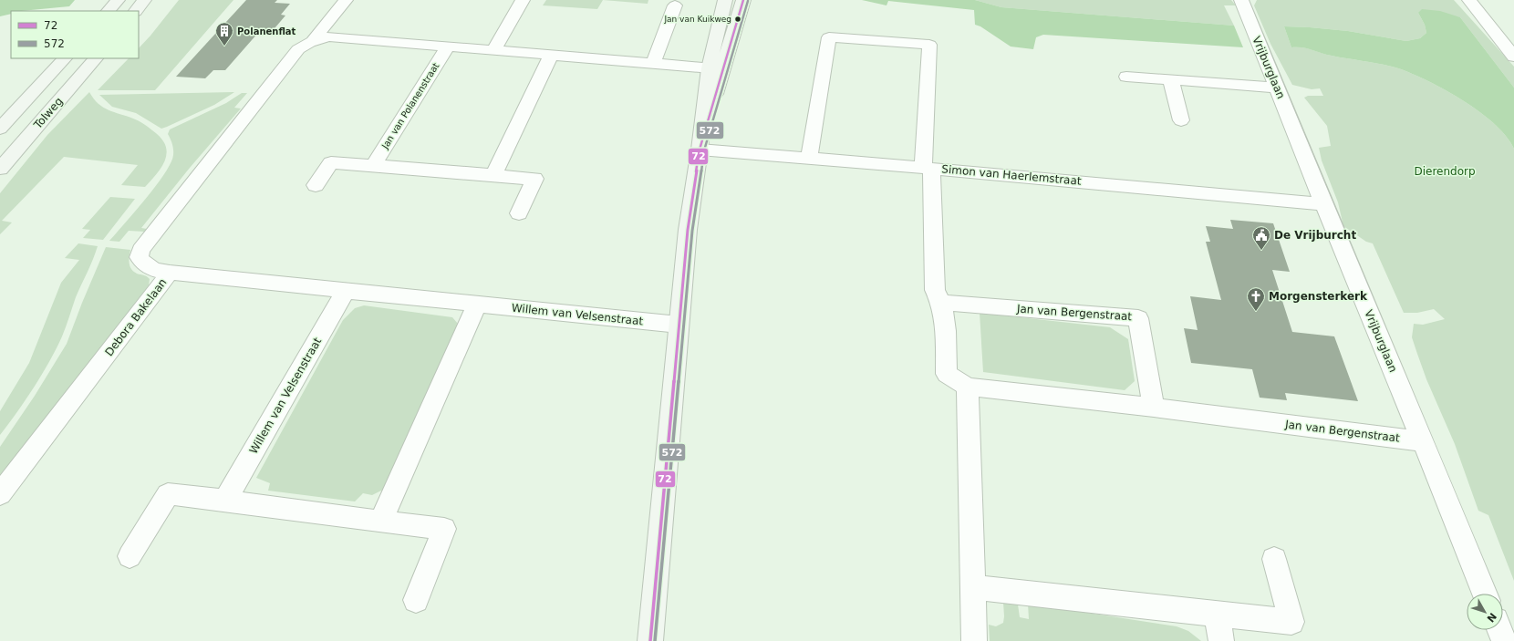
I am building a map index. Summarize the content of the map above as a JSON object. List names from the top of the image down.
{
  "streets": {
    "street": [
      "Vrijburglaan",
      "Jan van Polanenstraat",
      "Tolweg",
      "Simon van Haerlemstraat",
      "Jan van Bergenstraat",
      "Willem van Velsenstraat",
      "Debora Bakelaan"
    ]
  },
  "crossings": [
    ["Vrijburglaan", "Simon van Haerlemstraat"],
    ["Vrijburglaan", "Jan van Bergenstraat"],
    ["Jan van Polanenstraat", "Debora Bakelaan"],
    ["Simon van Haerlemstraat", "Jan van Bergenstraat"],
    ["Willem van Velsenstraat", "Debora Bakelaan"]
  ],
  "parks": ["Dierendorp"],
  "places": {
    "other": ["Jan van Kuikweg"],
    "building": ["Polanenflat"],
    "public building": ["De Vrijburcht"],
    "church": ["Morgensterkerk"]
  },
  "lines": ["transit line 72", "transit line 572"],
  "legend": ["72", "572"],
  "north": "bottom right"
}
